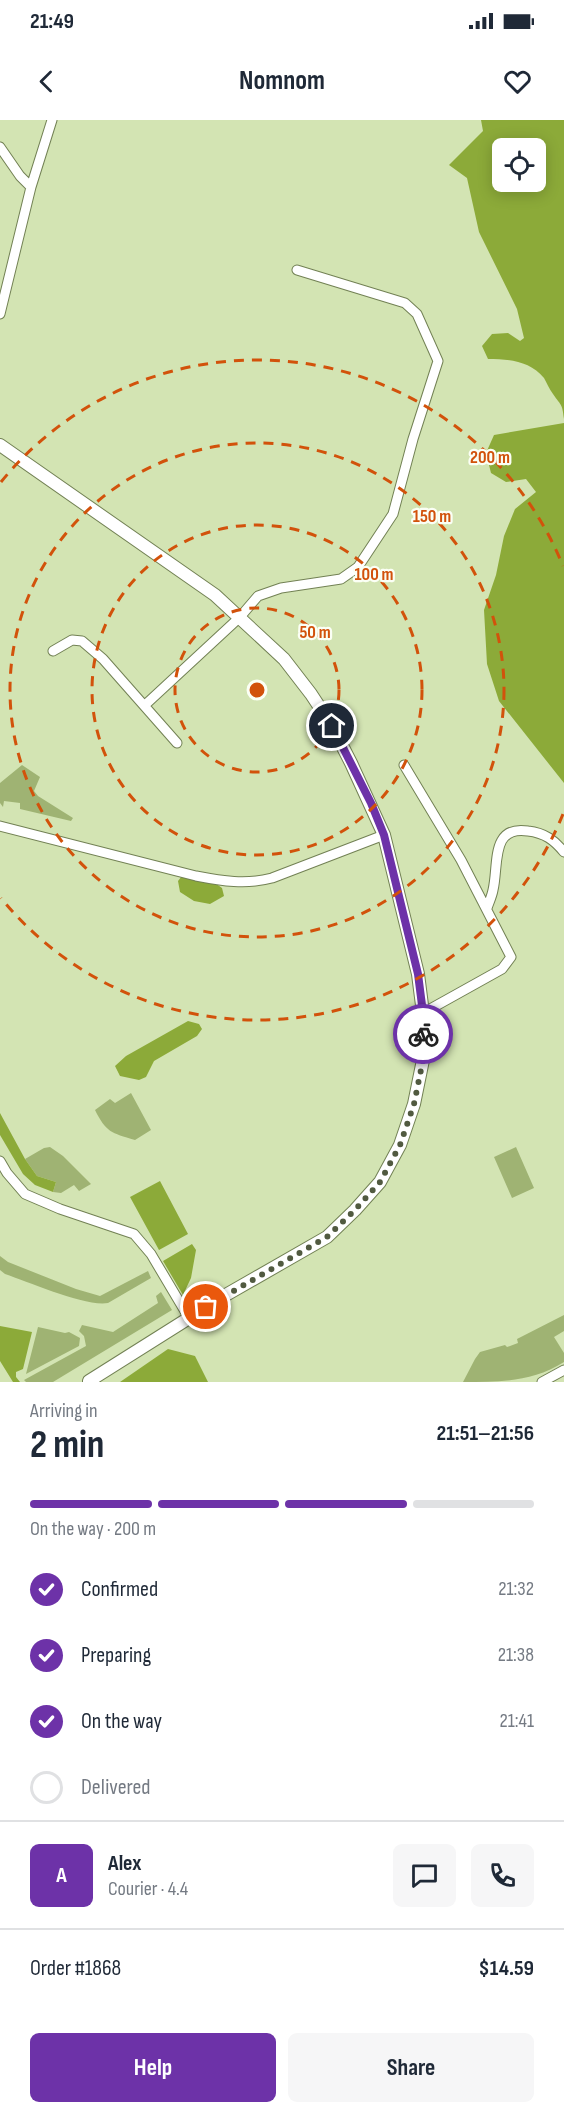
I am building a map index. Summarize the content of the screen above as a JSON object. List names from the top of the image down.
{
  "page": {
    "status": "21:49",
    "header": "Nomnom",
    "heading": ["2 min", "Arriving in", "21:51–21:56"],
    "panel": [
      "Alex",
      "Courier · 4.4",
      "Order #1868",
      "$14.59"
    ],
    "bar": "On the way · 200 m",
    "list": [
      ["Confirmed", "21:32"],
      ["Preparing", "21:38"],
      ["On the way", "21:41"],
      "Delivered"
    ],
    "round": "A",
    "buttons": ["Help", "Share"]
  },
  "rings": [
    "200 m",
    "150 m",
    "100 m",
    "50 m"
  ]
}
